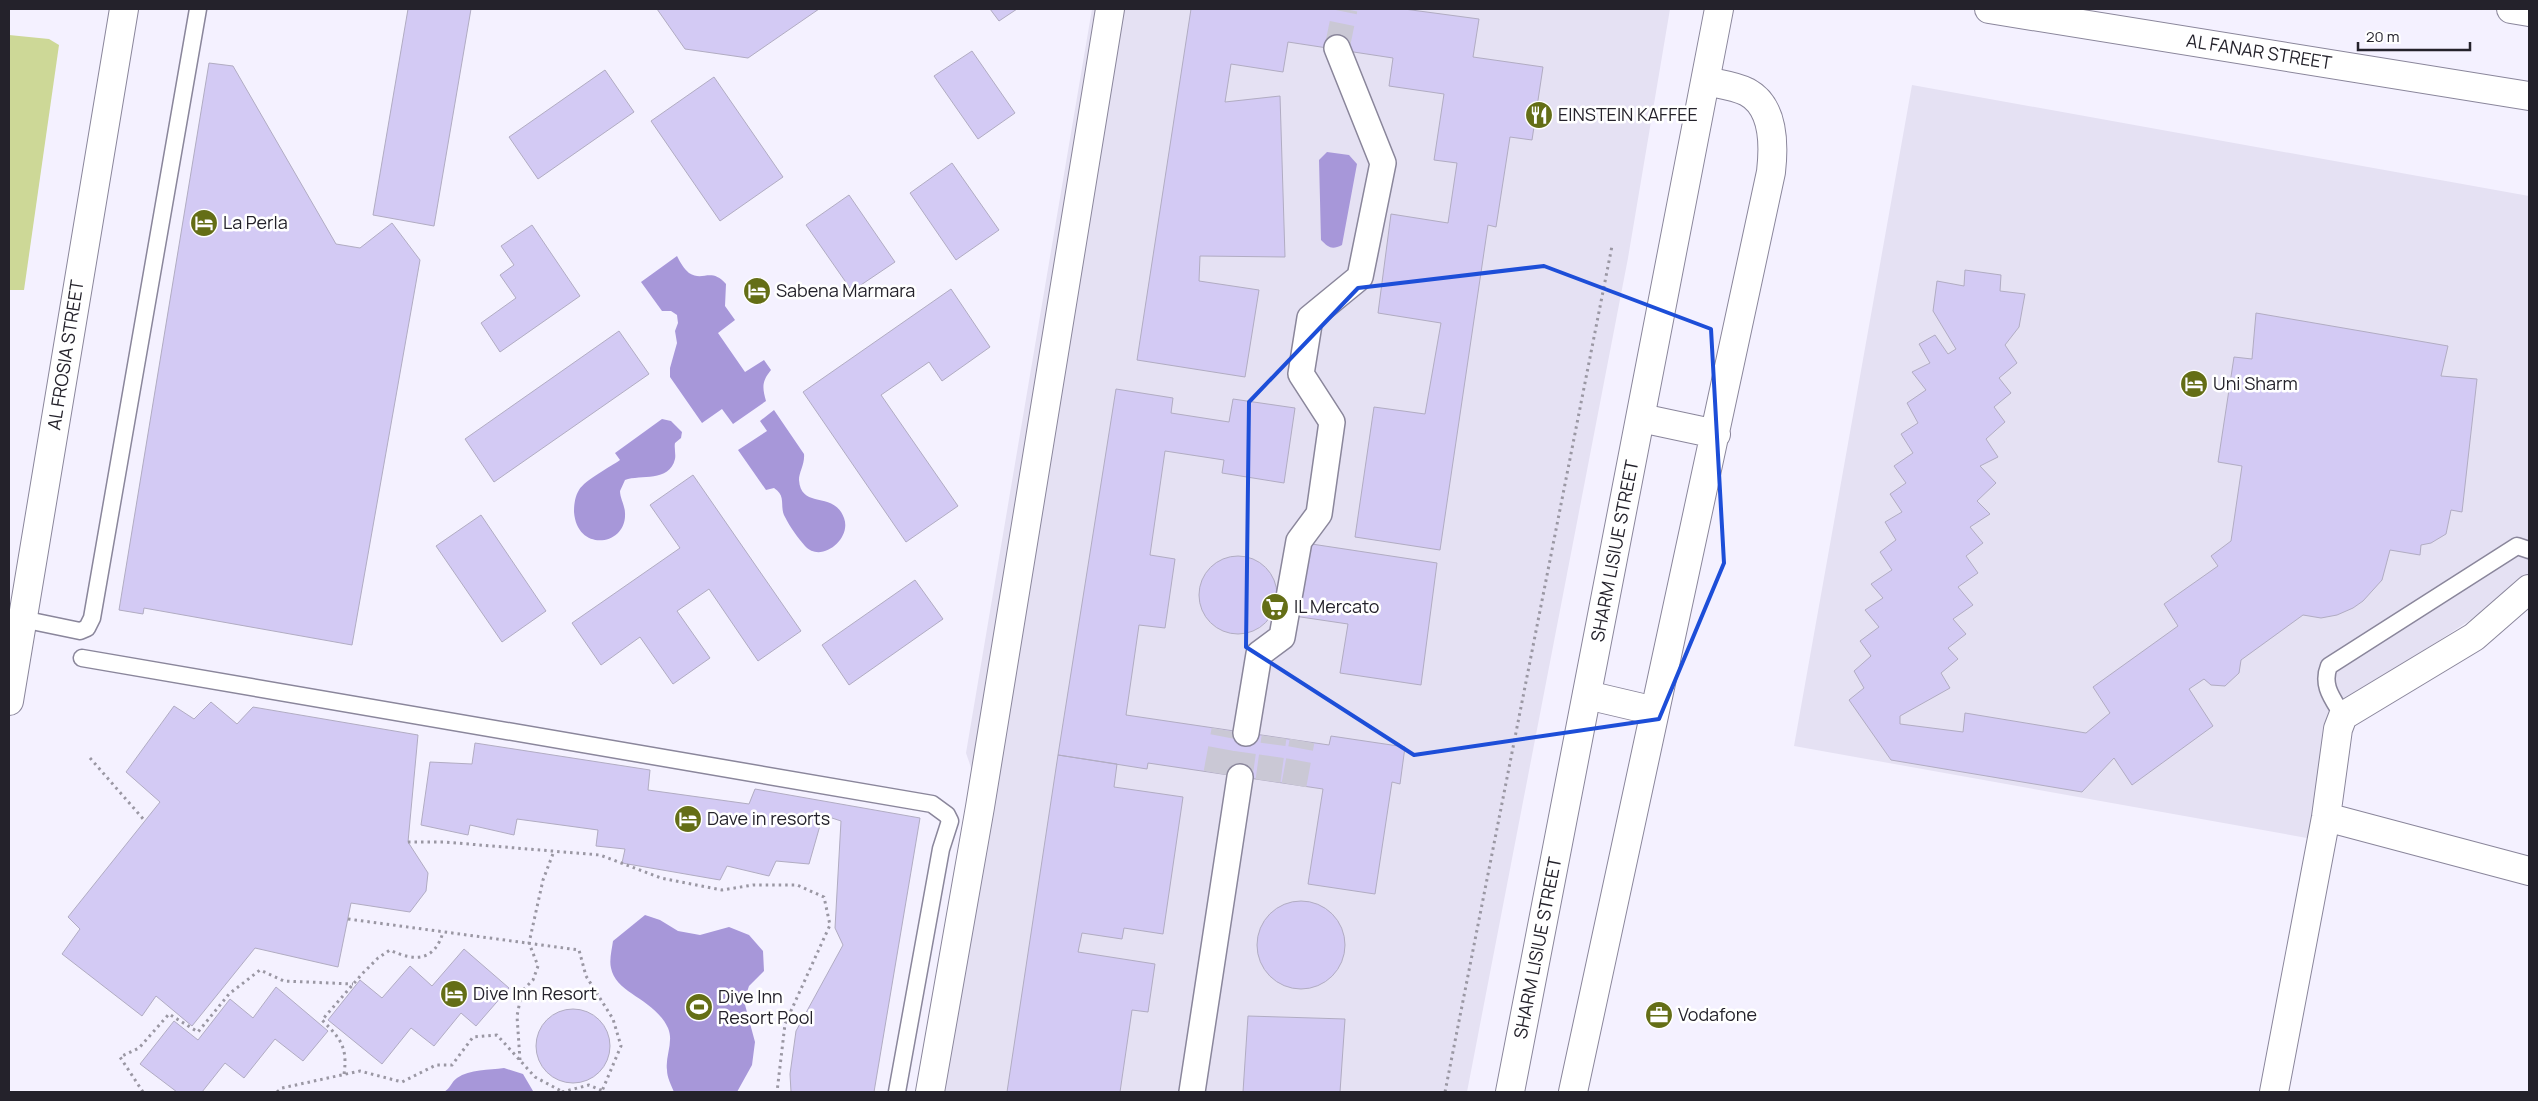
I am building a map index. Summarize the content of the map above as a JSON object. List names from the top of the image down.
{
  "streets": {
    "street": ["AL FANAR STREET", "AL FROSIA STREET", "SHARM LISIUE STREET"]
  },
  "places": {
    "restaurant": ["EINSTEIN KAFFEE"],
    "hotel": [
      "La Perla",
      "Sabena Marmara",
      "Uni Sharm",
      "Dave in resorts",
      "Dive Inn Resort"
    ],
    "supermarket": ["IL Mercato"],
    "sports": ["Dive Inn Resort Pool"],
    "office": ["Vodafone"]
  },
  "scale_bar": "20 m"
}
